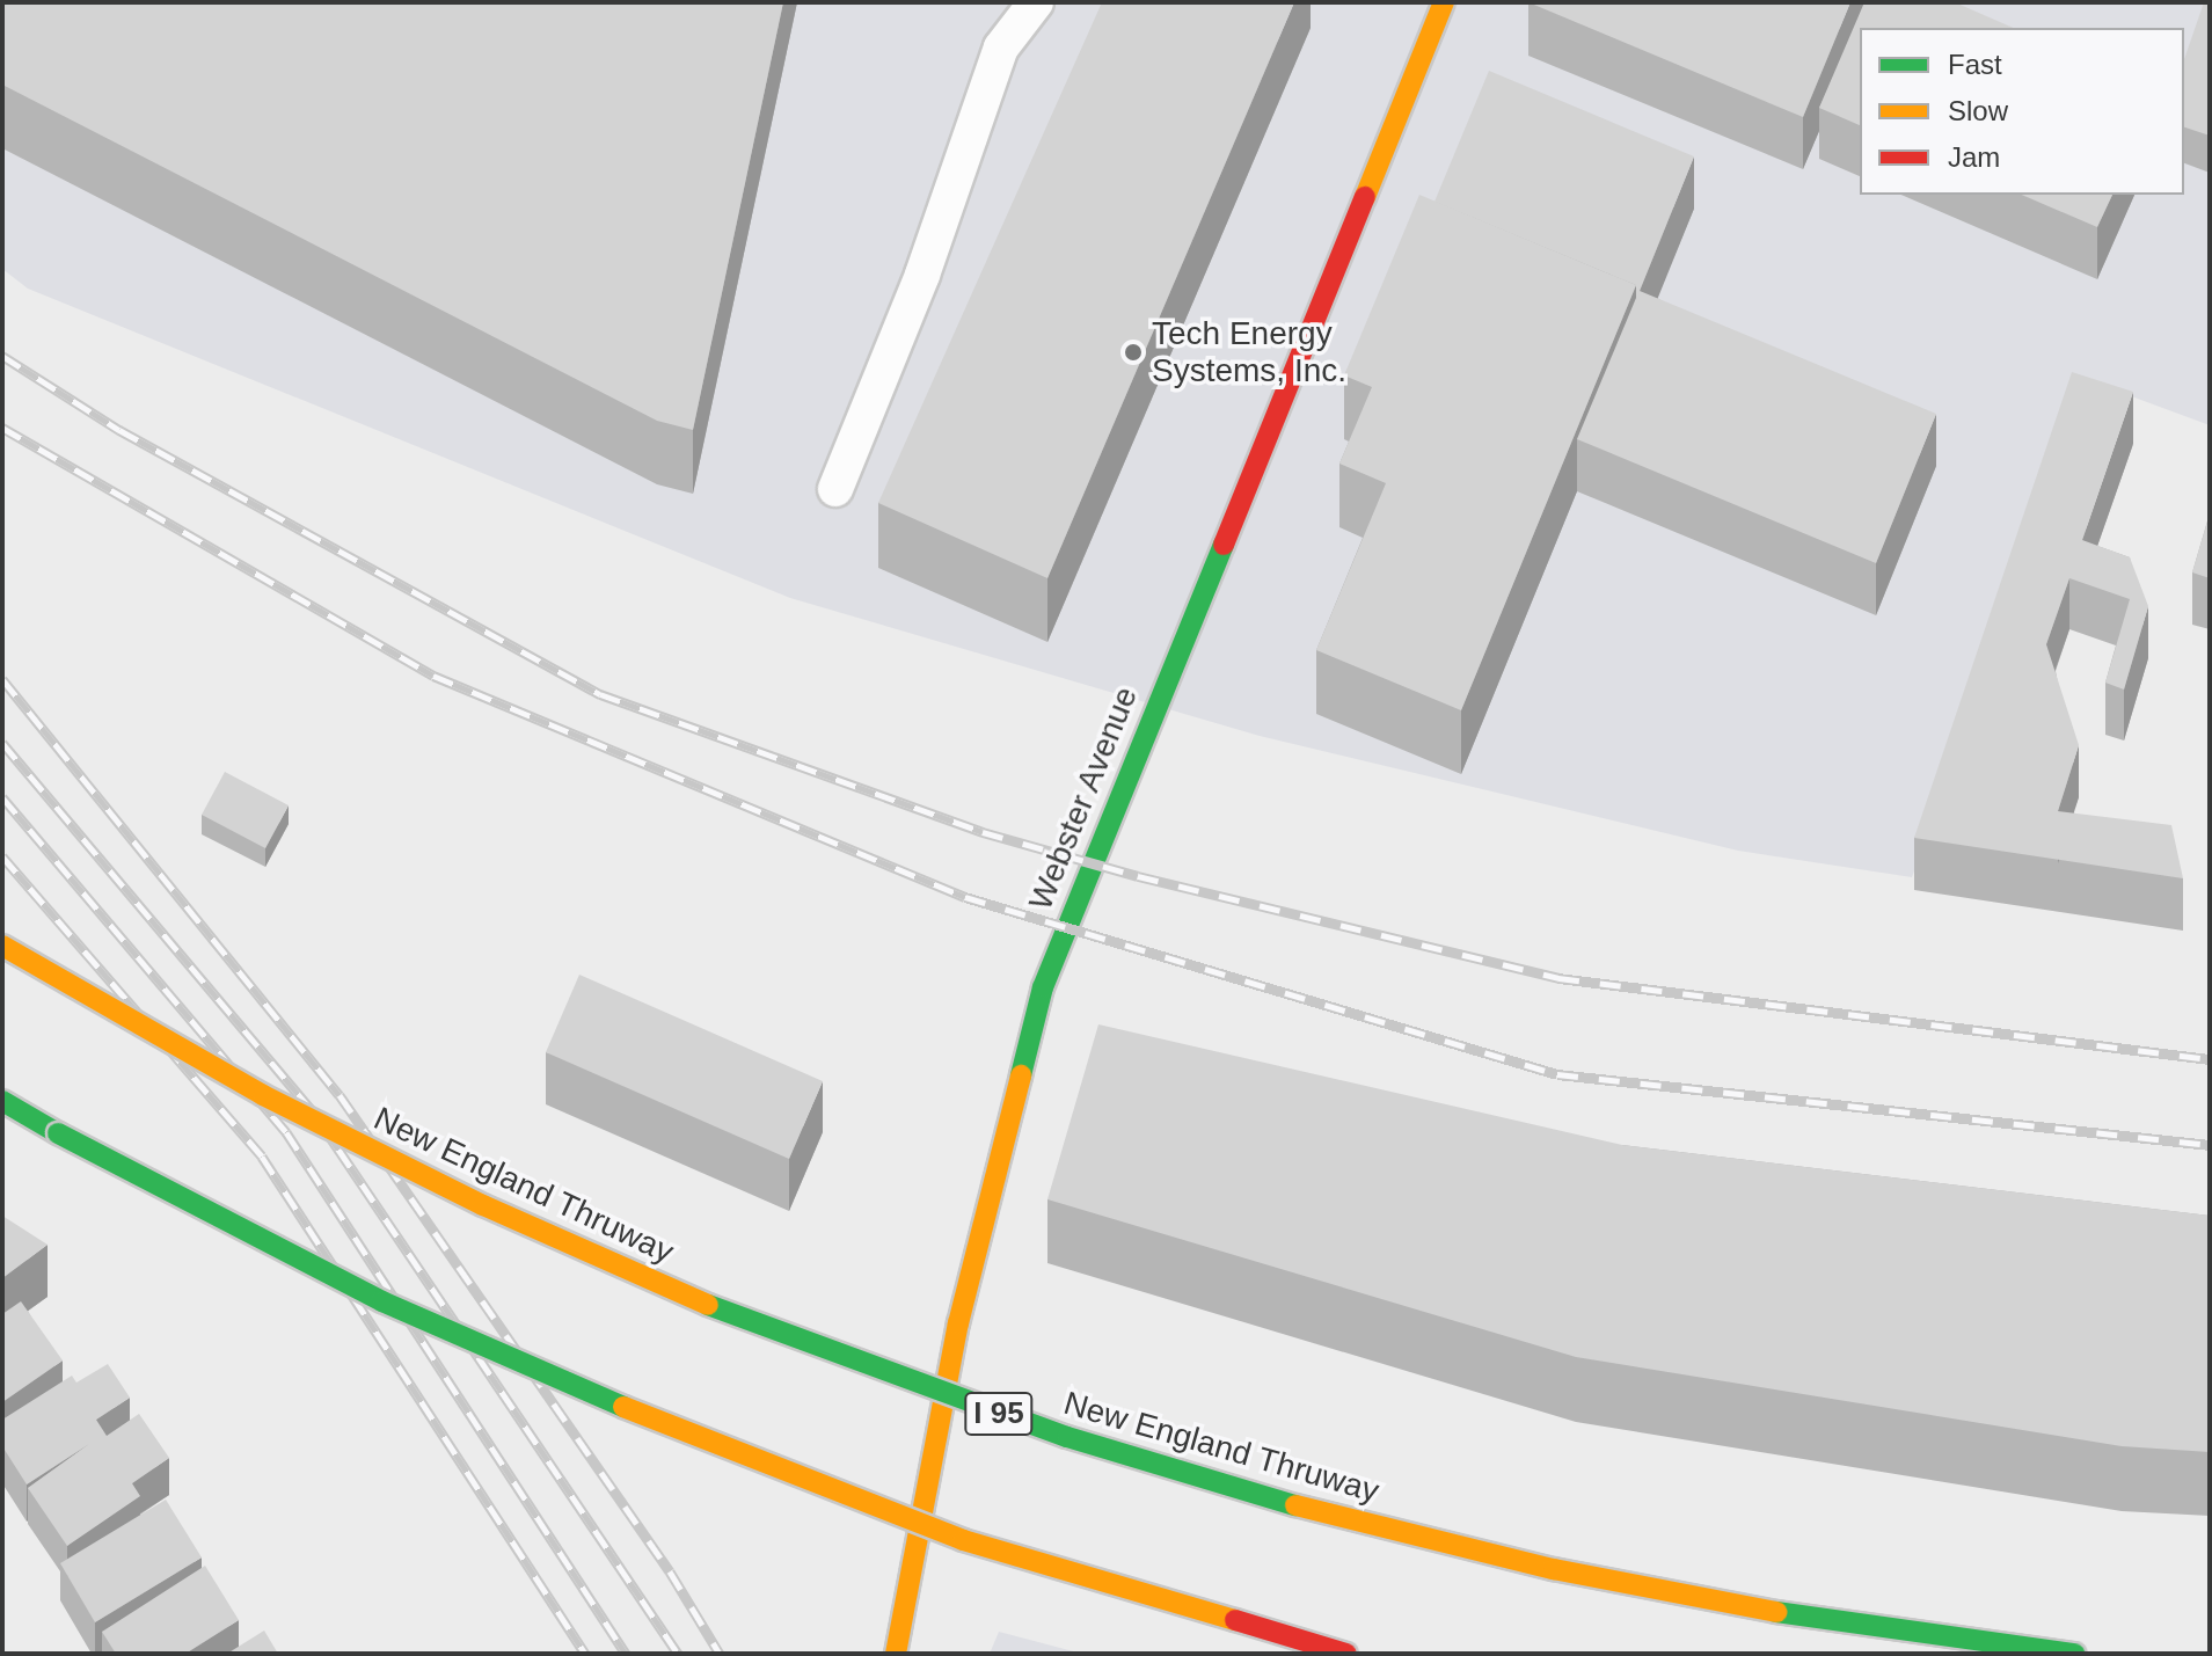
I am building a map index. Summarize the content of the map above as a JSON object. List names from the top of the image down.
{
  "streets": {
    "main road": ["Webster Avenue", "New England Thruway", "I 95"]
  },
  "places": ["Tech Energy Systems, Inc."],
  "legend": ["Fast", "Slow", "Jam"]
}
